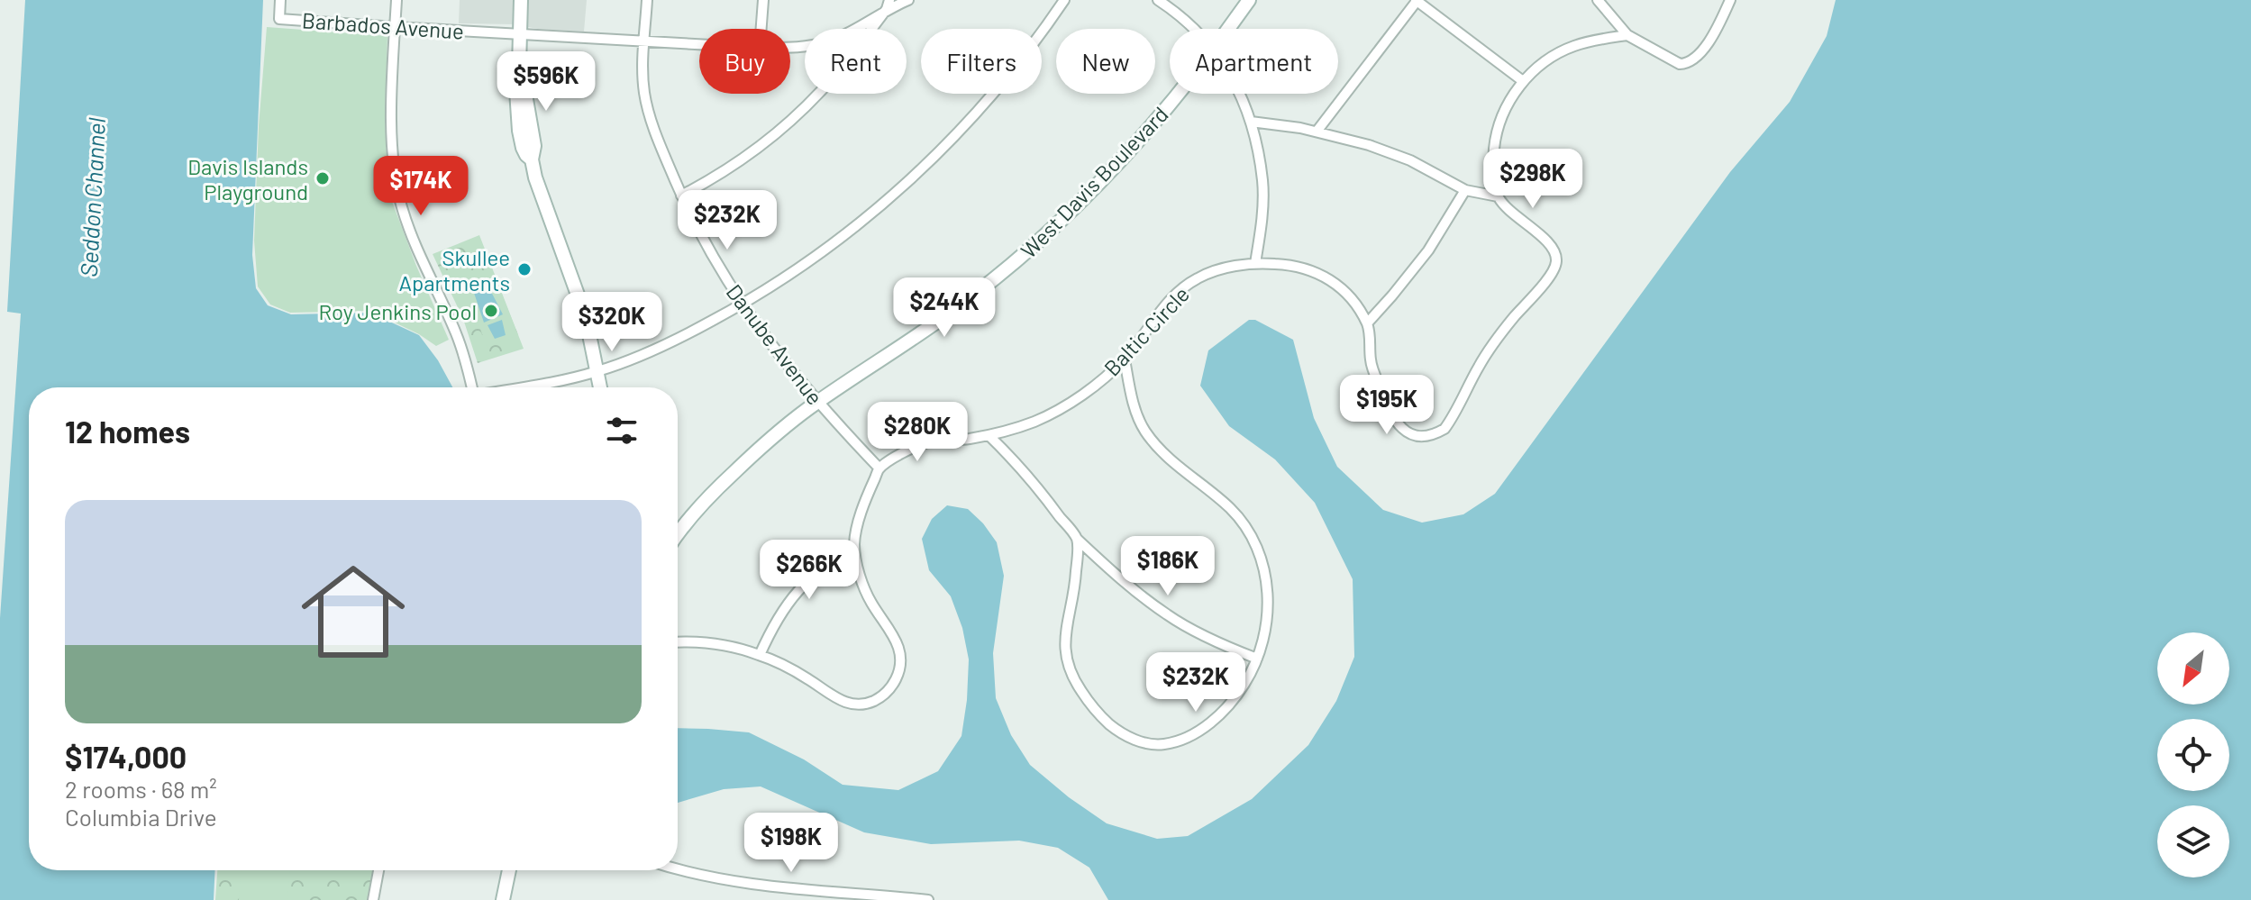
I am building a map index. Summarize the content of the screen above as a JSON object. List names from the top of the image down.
{
  "streets": {
    "street": [
      "Barbados Avenue",
      "West Davis Boulevard",
      "Baltic Circle",
      "Danube Avenue"
    ]
  },
  "crossings": [
    ["Barbados Avenue", "Danube Avenue"],
    ["West Davis Boulevard", "Danube Avenue"],
    ["Baltic Circle", "Danube Avenue"]
  ],
  "water": ["Seddon Channel"],
  "places": ["Davis Islands Playground", "Skullee Apartments", "Roy Jenkins Pool"],
  "north": "bottom left",
  "page": {
    "chip": [
      "Buy",
      "Rent",
      "Filters",
      "New",
      "Apartment"
    ],
    "price": [
      "$596K",
      "$298K",
      "$174K",
      "$232K",
      "$244K",
      "$320K",
      "$195K",
      "$280K",
      "$186K",
      "$266K",
      "$232K",
      "$198K"
    ],
    "heading": "12 homes",
    "list": [
      {
        "name": "$174,000",
        "note": "2 rooms · 68 m² · Columbia Drive"
      }
    ]
  }
}
